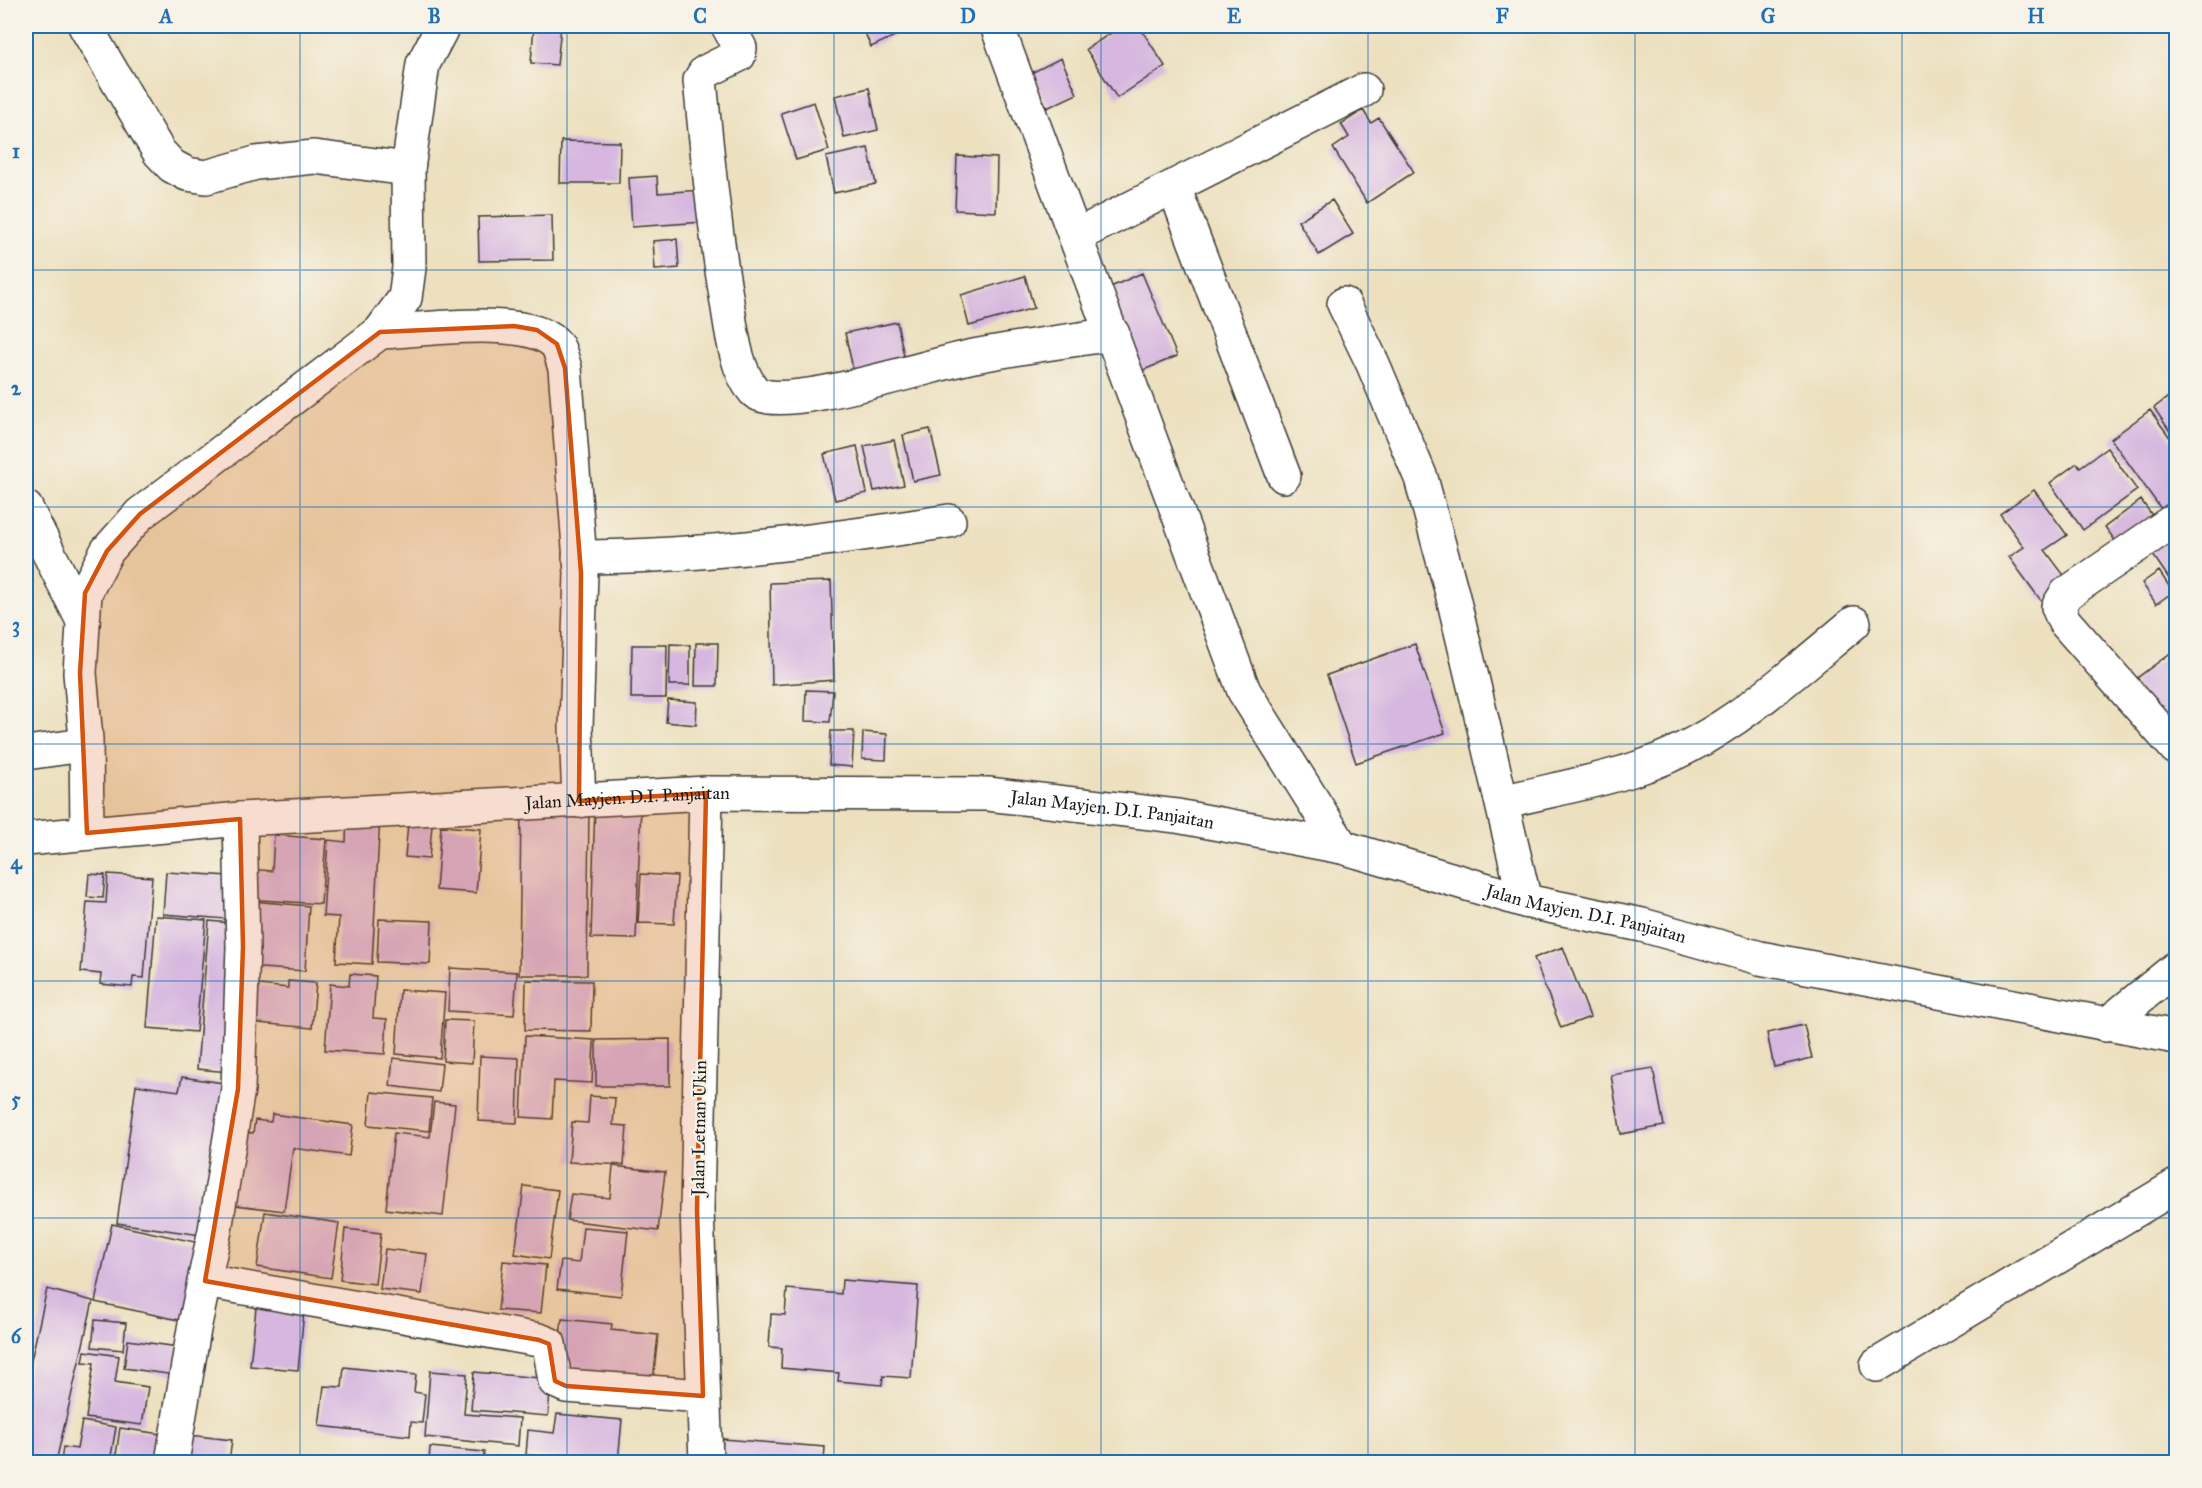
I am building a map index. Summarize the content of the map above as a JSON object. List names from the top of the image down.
{
  "streets": {
    "street": ["Jalan Mayjen. D.I. Panjaitan", "Jalan Letnan Ukin"]
  },
  "crossings": [
    ["Jalan Mayjen. D.I. Panjaitan", "Jalan Letnan Ukin"]
  ],
  "grid": {
    "columns": [
      "A",
      "B",
      "C",
      "D",
      "E",
      "F",
      "G",
      "H"
    ],
    "rows": [
      "1",
      "2",
      "3",
      "4",
      "5",
      "6"
    ]
  }
}
